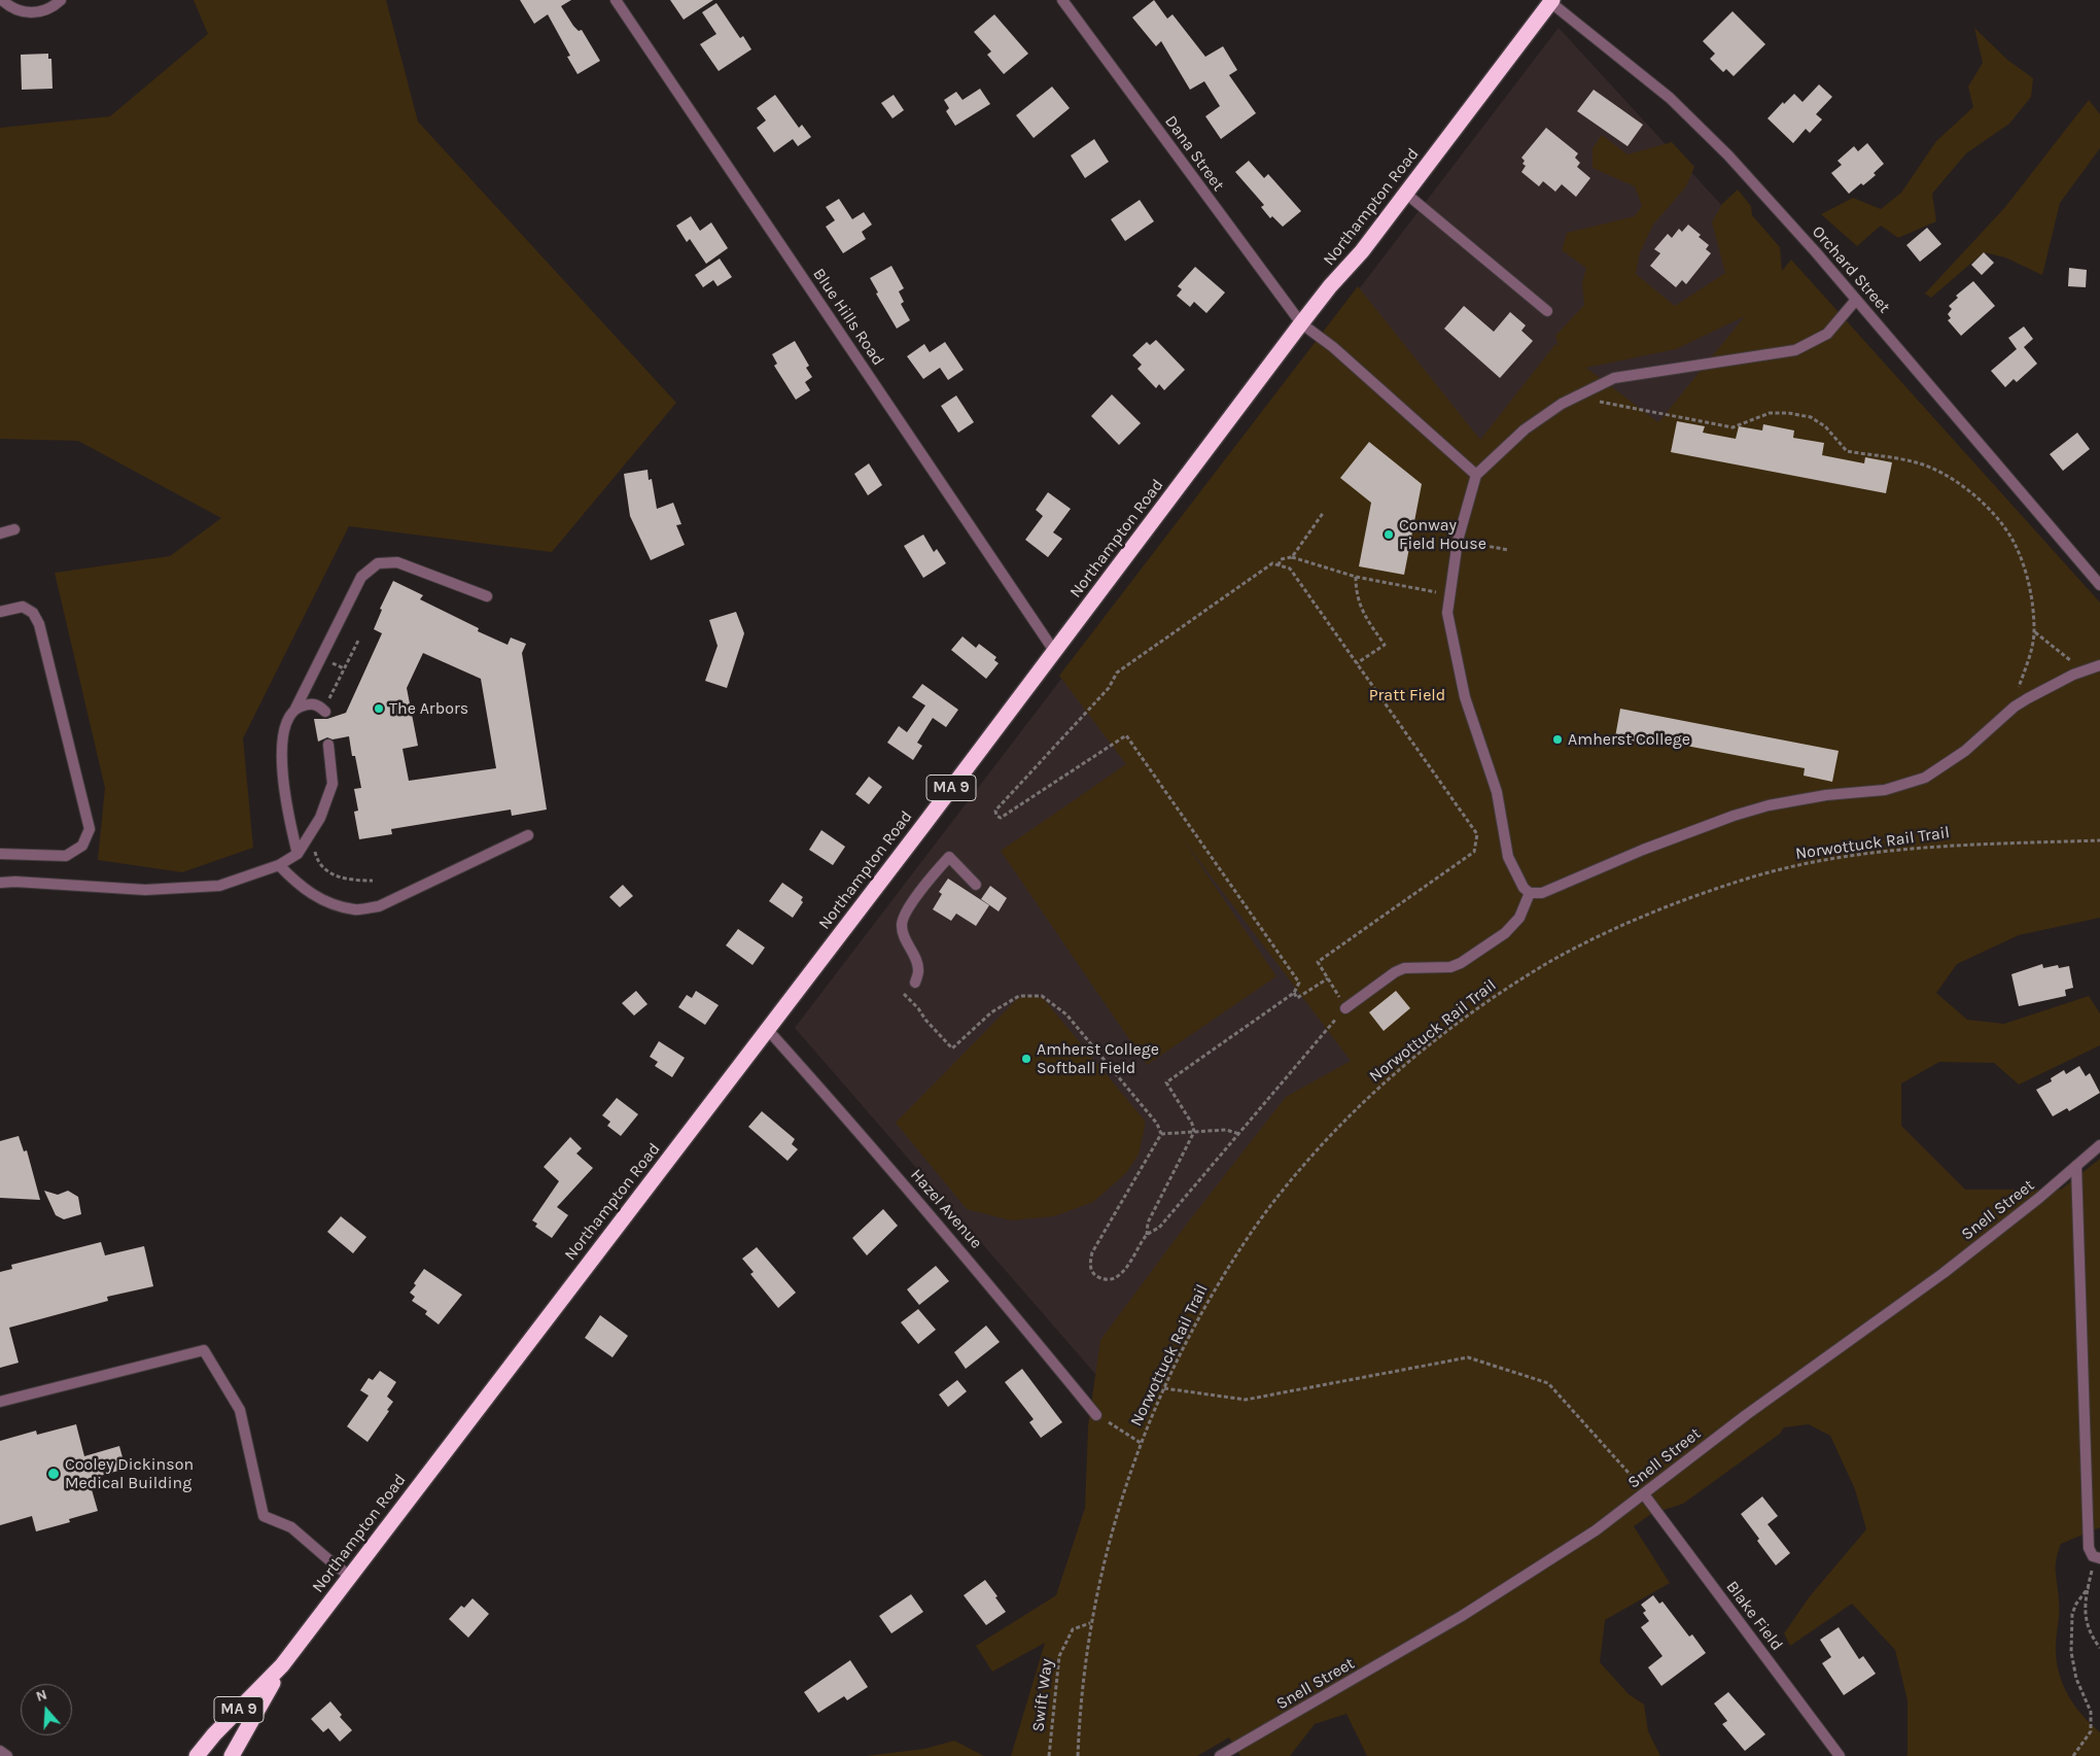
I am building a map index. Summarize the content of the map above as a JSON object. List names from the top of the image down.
{
  "streets": {
    "highway": ["Northampton Road", "MA 9"],
    "street": [
      "Dana Street",
      "Orchard Street",
      "Blue Hills Road",
      "Hazel Avenue",
      "Snell Street",
      "Blake Field"
    ],
    "path": ["Norwottuck Rail Trail", "Swift Way"]
  },
  "crossings": [
    ["Dana Street", "Northampton Road"],
    ["Northampton Road", "Orchard Street"],
    ["Northampton Road", "Blue Hills Road"],
    ["Northampton Road", "Hazel Avenue"],
    ["Norwottuck Rail Trail", "Swift Way"],
    ["Snell Street", "Blake Field"]
  ],
  "parks": ["Pratt Field"],
  "places": [
    "Conway Field House",
    "The Arbors",
    "Amherst College",
    "Amherst College Softball Field",
    "Cooley Dickinson Medical Building"
  ],
  "north": "top"
}
